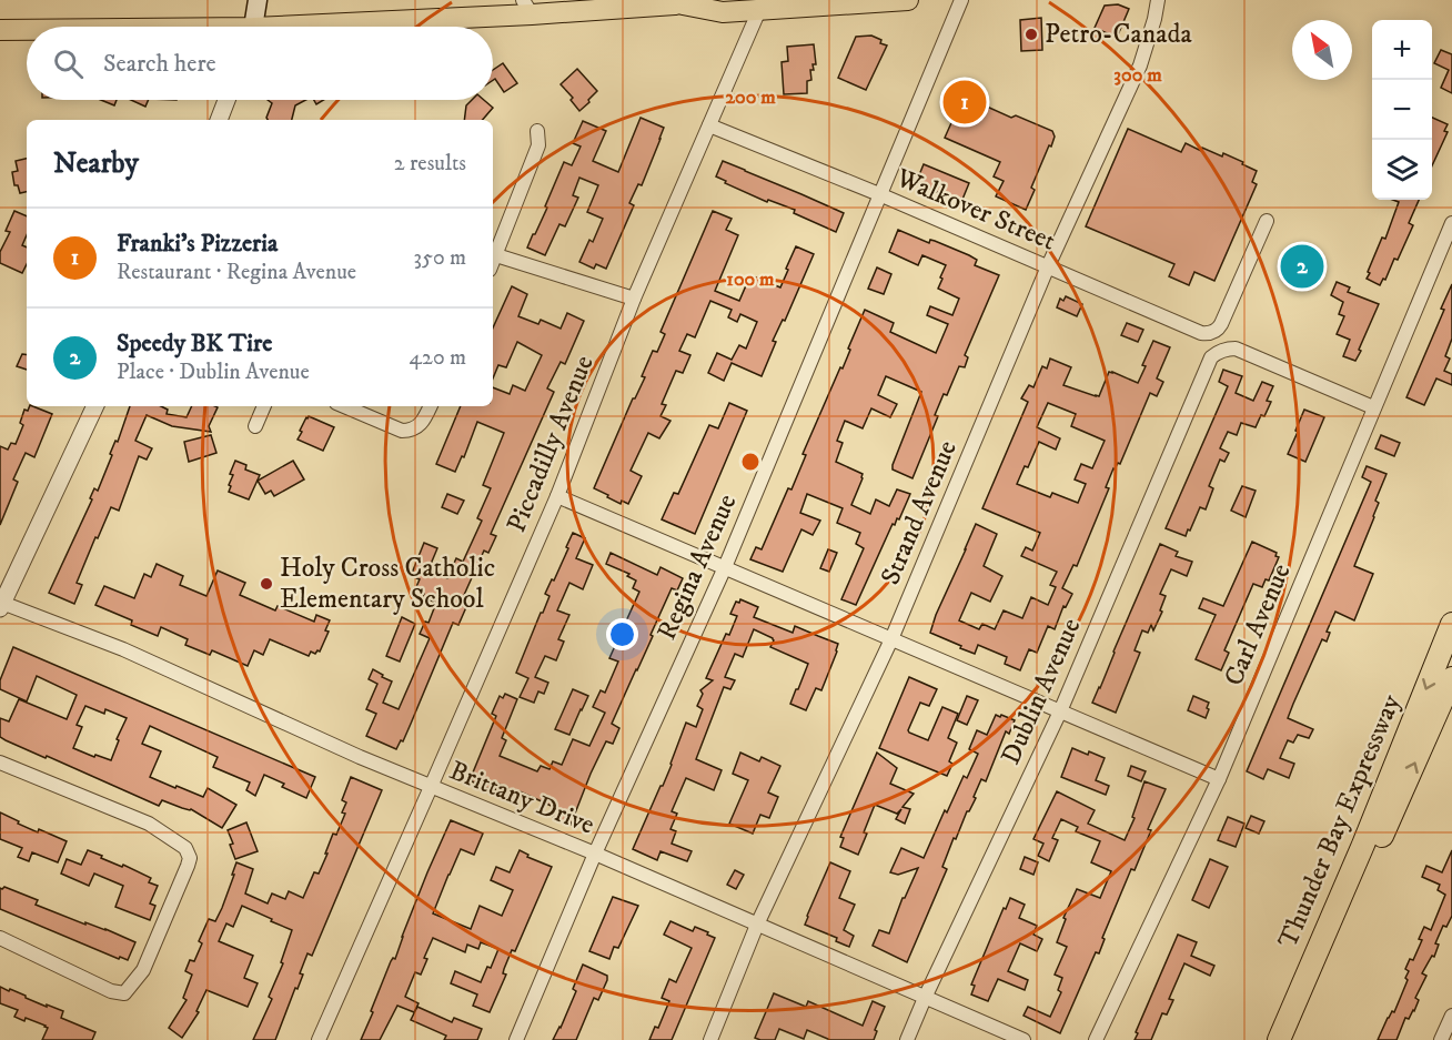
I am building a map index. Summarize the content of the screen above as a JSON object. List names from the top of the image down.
{
  "streets": {
    "highway": ["Thunder Bay Expressway"],
    "street": [
      "Walkover Street",
      "Piccadilly Avenue",
      "Strand Avenue",
      "Regina Avenue",
      "Carl Avenue",
      "Dublin Avenue",
      "Brittany Drive"
    ]
  },
  "crossings": [
    ["Walkover Street", "Piccadilly Avenue"],
    ["Walkover Street", "Strand Avenue"],
    ["Walkover Street", "Regina Avenue"],
    ["Piccadilly Avenue", "Brittany Drive"],
    ["Strand Avenue", "Brittany Drive"],
    ["Regina Avenue", "Brittany Drive"],
    ["Carl Avenue", "Dublin Avenue"],
    ["Dublin Avenue", "Brittany Drive"]
  ],
  "places": ["Petro-Canada", "Holy Cross Catholic Elementary School"],
  "north": "top left",
  "page": {
    "map_buttons": ["+", "−"],
    "search": "Search here",
    "pins": ["1", "2"],
    "heading": ["Nearby", "2 results"],
    "list": [
      {
        "mark": "1",
        "name": "Franki's Pizzeria",
        "note": "Restaurant · Regina Avenue",
        "value": "350 m"
      },
      {
        "mark": "2",
        "name": "Speedy BK Tire",
        "note": "Place · Dublin Avenue",
        "value": "420 m"
      }
    ]
  },
  "rings": ["300 m", "200 m", "100 m"]
}
